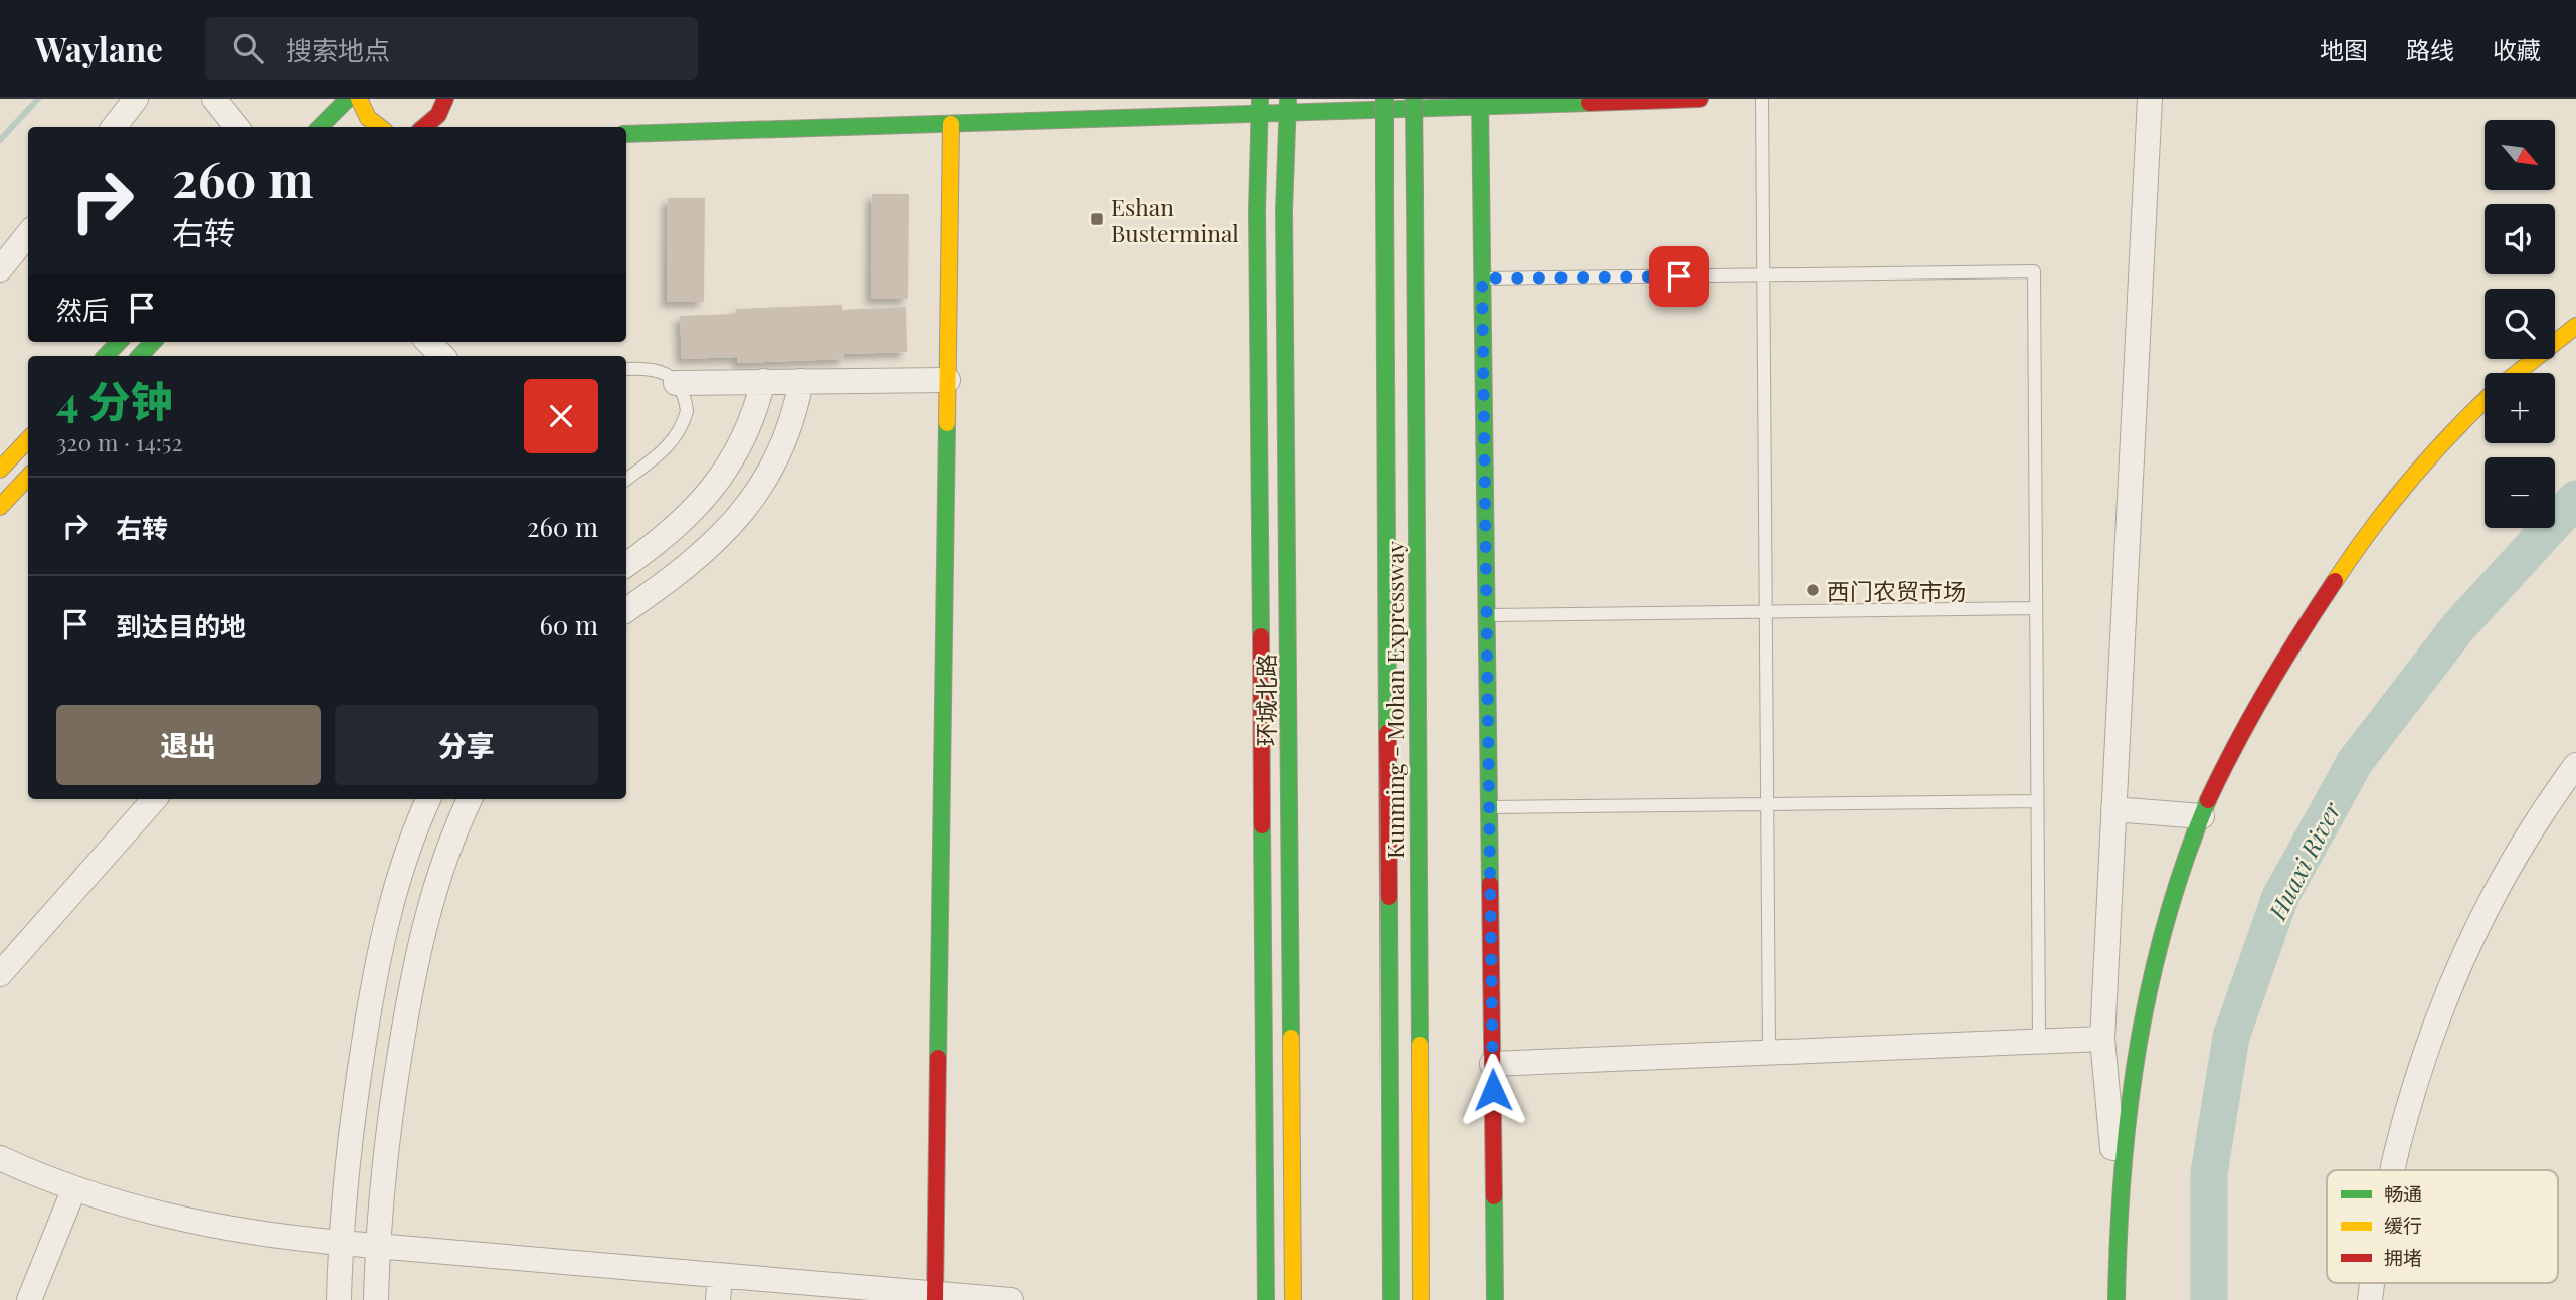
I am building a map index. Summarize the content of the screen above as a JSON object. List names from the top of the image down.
{
  "streets": {
    "main road": ["环城北路", "Kunming - Mohan Expressway"]
  },
  "water": ["Huaxi River"],
  "places": {
    "transit": ["Eshan Busterminal"],
    "other": ["西门农贸市场"]
  },
  "legend": ["畅通", "缓行", "拥堵"],
  "north": "bottom right",
  "page": {
    "header": "Waylane",
    "search": "搜索地点",
    "nav": ["地图", "路线", "收藏"],
    "map_buttons": ["+", "−"],
    "turn": ["260 m", "右转"],
    "then": "然后",
    "heading": ["4 分钟", "320 m · 14:52"],
    "list": [
      {
        "name": "右转",
        "value": "260 m"
      },
      {
        "name": "到达目的地",
        "value": "60 m"
      }
    ],
    "buttons": ["退出", "分享"]
  }
}
